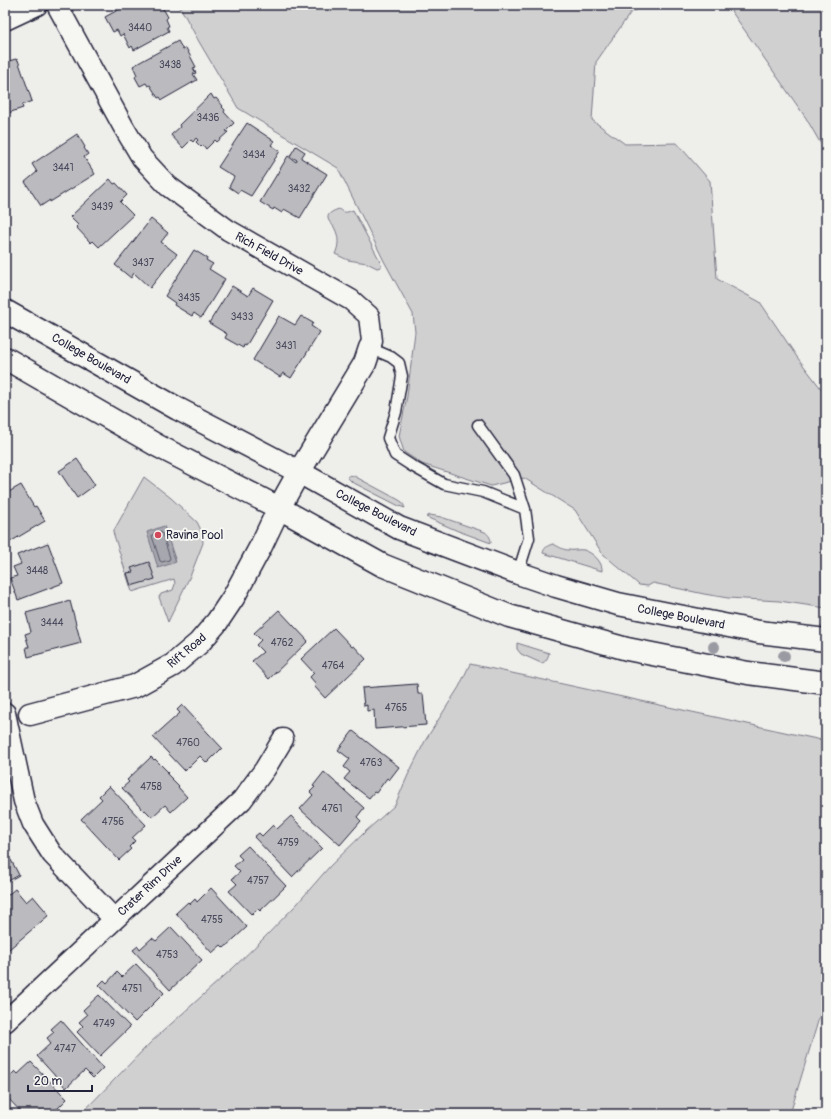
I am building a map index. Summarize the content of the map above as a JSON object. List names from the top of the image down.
{
  "streets": {
    "main road": ["Rich Field Drive", "College Boulevard", "Rift Road"],
    "street": ["Crater Rim Drive"]
  },
  "crossings": [
    ["Rich Field Drive", "College Boulevard"],
    ["Rich Field Drive", "Rift Road"]
  ],
  "places": ["Ravina Pool"],
  "house_numbers": [
    "3440",
    "3438",
    "3436",
    "3434",
    "3441",
    "3432",
    "3439",
    "3437",
    "3435",
    "3433",
    "3431",
    "3448",
    "3444",
    "4762",
    "4764",
    "4765",
    "4760",
    "4763",
    "4758",
    "4761",
    "4756",
    "4759",
    "4757",
    "4755",
    "4753",
    "4751",
    "4749",
    "4747"
  ],
  "scale_bar": "20 m"
}
